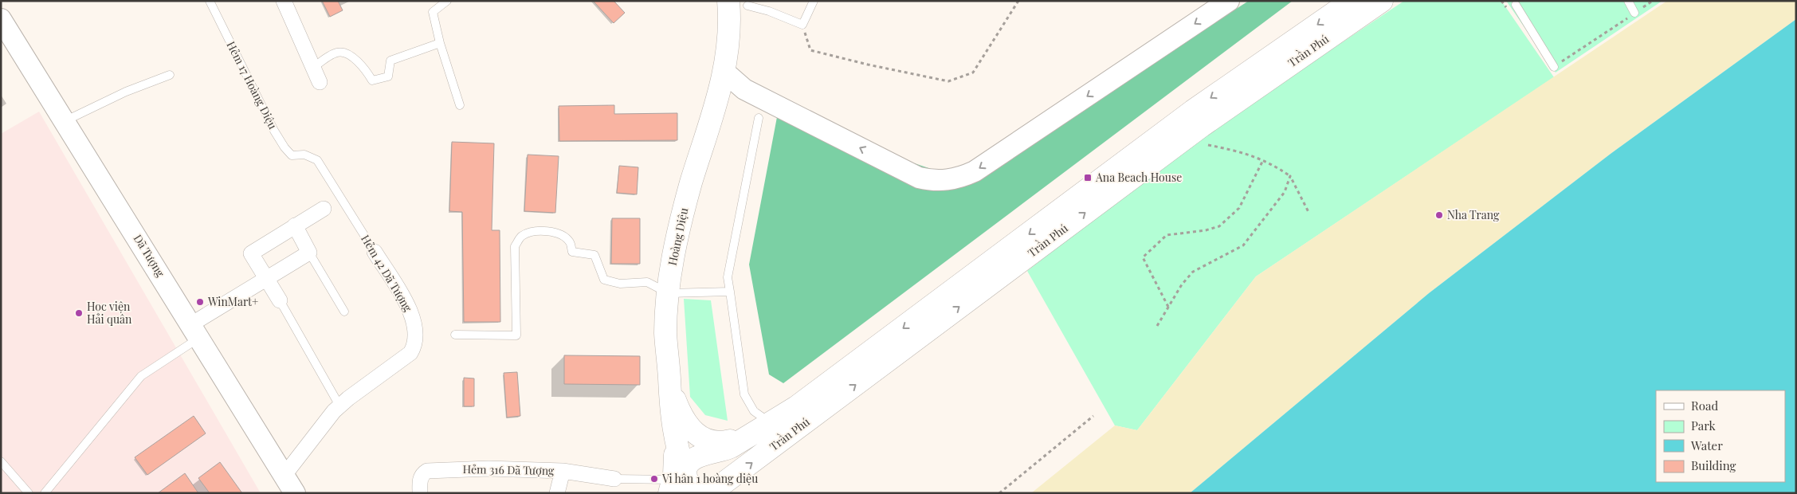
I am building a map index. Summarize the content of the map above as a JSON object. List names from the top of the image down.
{
  "streets": {
    "main road": ["Trần Phú", "Hoàng Diệu"],
    "street": ["Dã Tượng", "Hẻm 42 Dã Tượng", "Hẻm 316 Dã Tượng"],
    "lane": ["Hẻm 17 Hoàng Diệu"]
  },
  "crossings": [
    ["Trần Phú", "Hoàng Diệu"],
    ["Hẻm 17 Hoàng Diệu", "Hẻm 42 Dã Tượng"],
    ["Dã Tượng", "Hẻm 42 Dã Tượng"]
  ],
  "places": {
    "transit": ["Ana Beach House"],
    "other": [
      "Nha Trang",
      "WinMart+",
      "Học viện Hải quân",
      "Vi hân 1 hoàng diệu"
    ]
  },
  "legend": [
    "Road",
    "Park",
    "Water",
    "Building"
  ]
}
